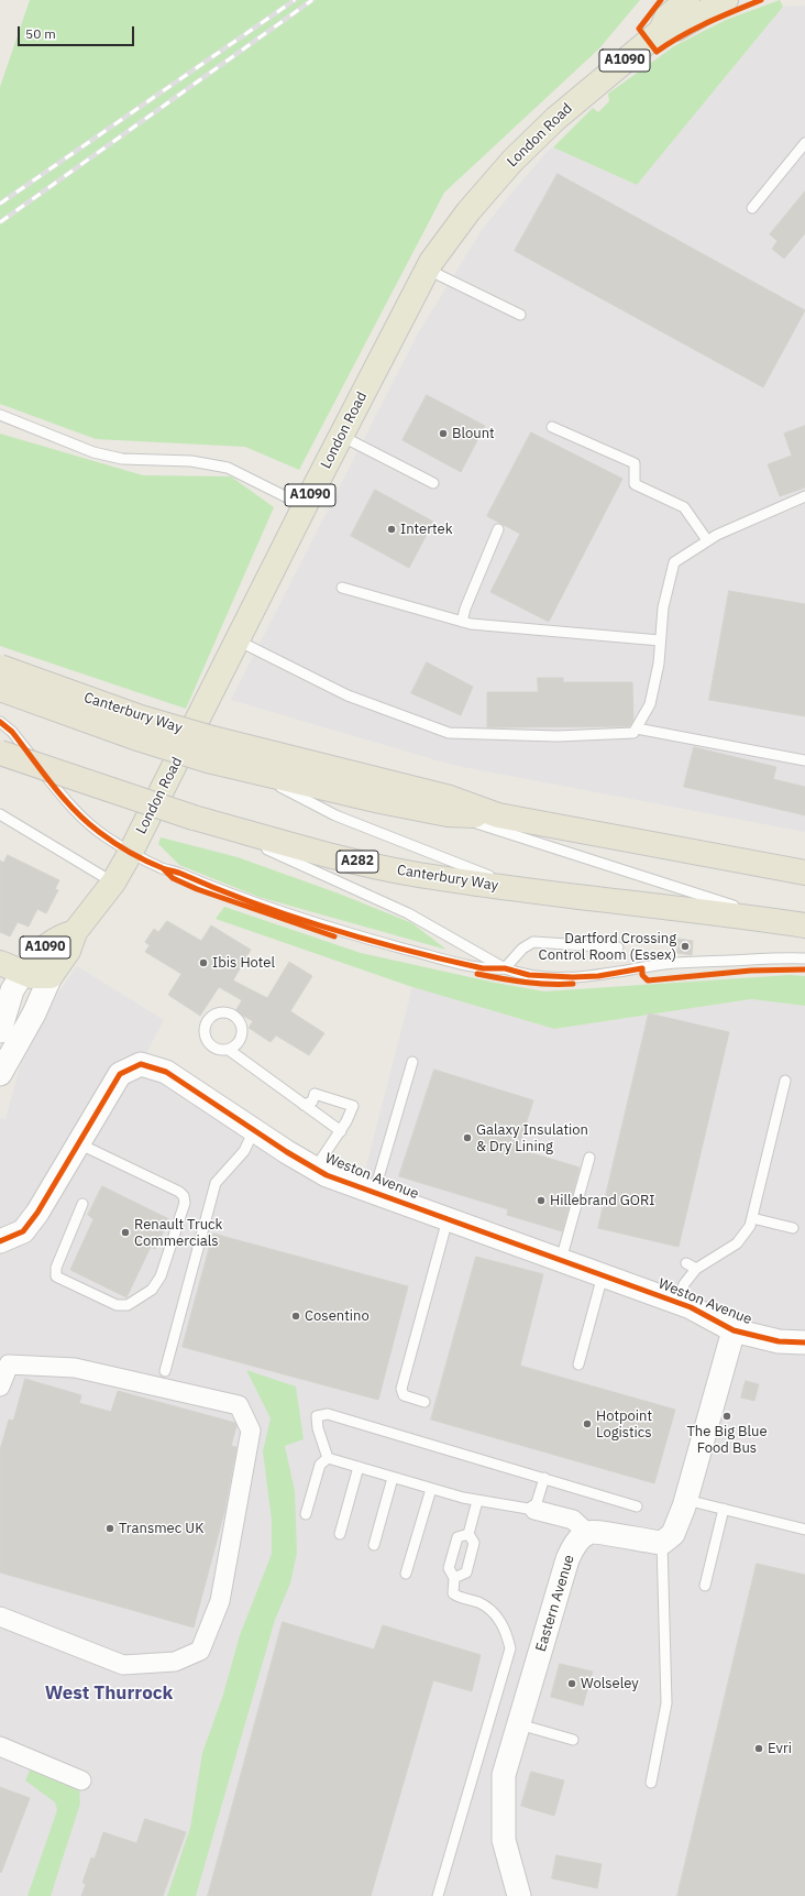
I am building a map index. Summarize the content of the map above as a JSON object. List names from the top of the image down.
{
  "streets": {
    "highway": ["Canterbury Way", "A282"],
    "main road": ["A1090", "London Road"],
    "street": ["Weston Avenue", "Eastern Avenue"]
  },
  "crossings": [
    ["A1090", "London Road"]
  ],
  "districts": ["West Thurrock"],
  "places": [
    "Blount",
    "Intertek",
    "Dartford Crossing Control Room (Essex)",
    "Ibis Hotel",
    "Galaxy Insulation & Dry Lining",
    "Hillebrand GORI",
    "Renault Truck Commercials",
    "Cosentino",
    "The Big Blue Food Bus",
    "Hotpoint Logistics",
    "Transmec UK",
    "Wolseley",
    "Evri"
  ],
  "scale_bar": "50 m"
}
